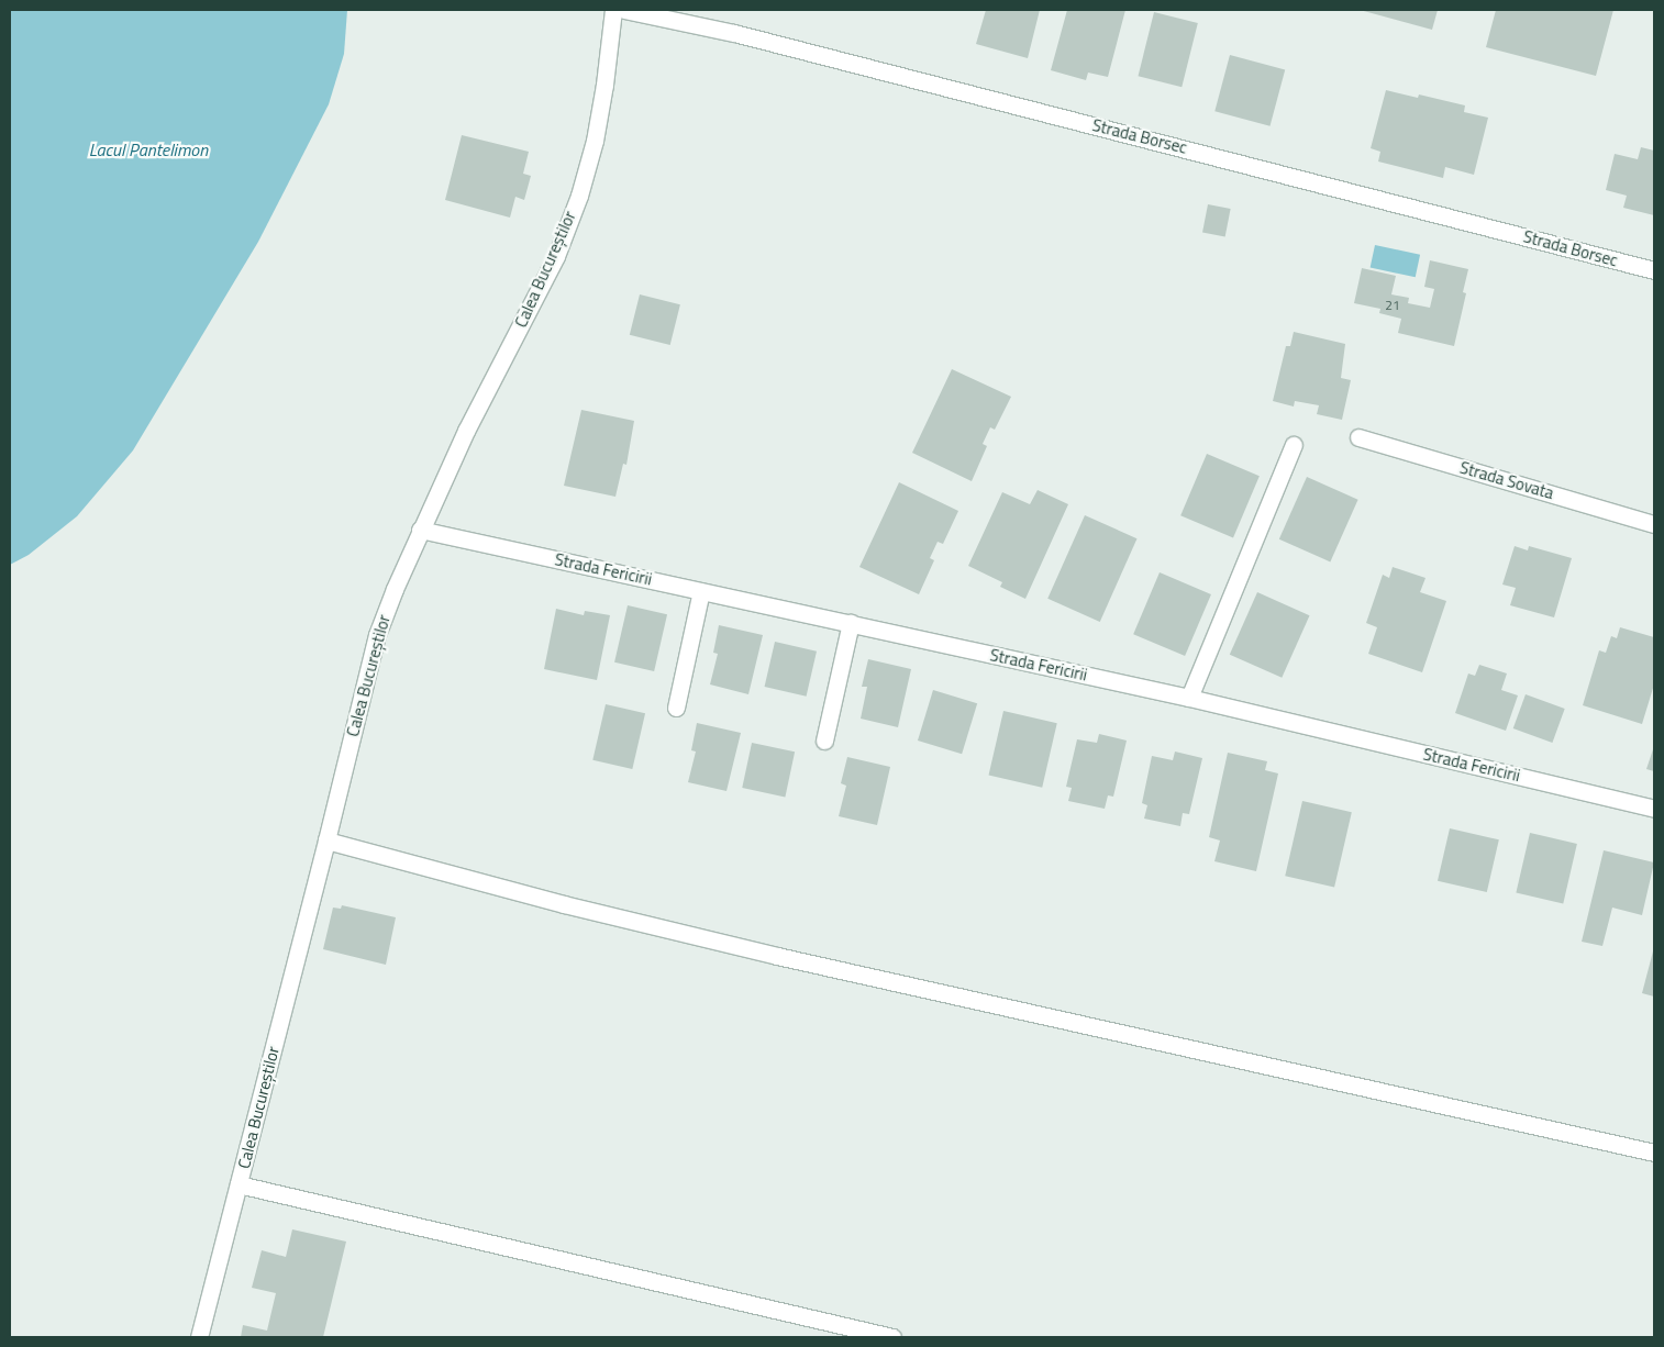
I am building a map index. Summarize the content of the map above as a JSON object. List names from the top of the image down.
{
  "streets": {
    "street": [
      "Strada Borsec",
      "Calea Bucureștilor",
      "Strada Sovata",
      "Strada Fericirii"
    ]
  },
  "crossings": [
    ["Calea Bucureștilor", "Strada Fericirii"]
  ],
  "water": ["Lacul Pantelimon"],
  "house_numbers": ["21"]
}
